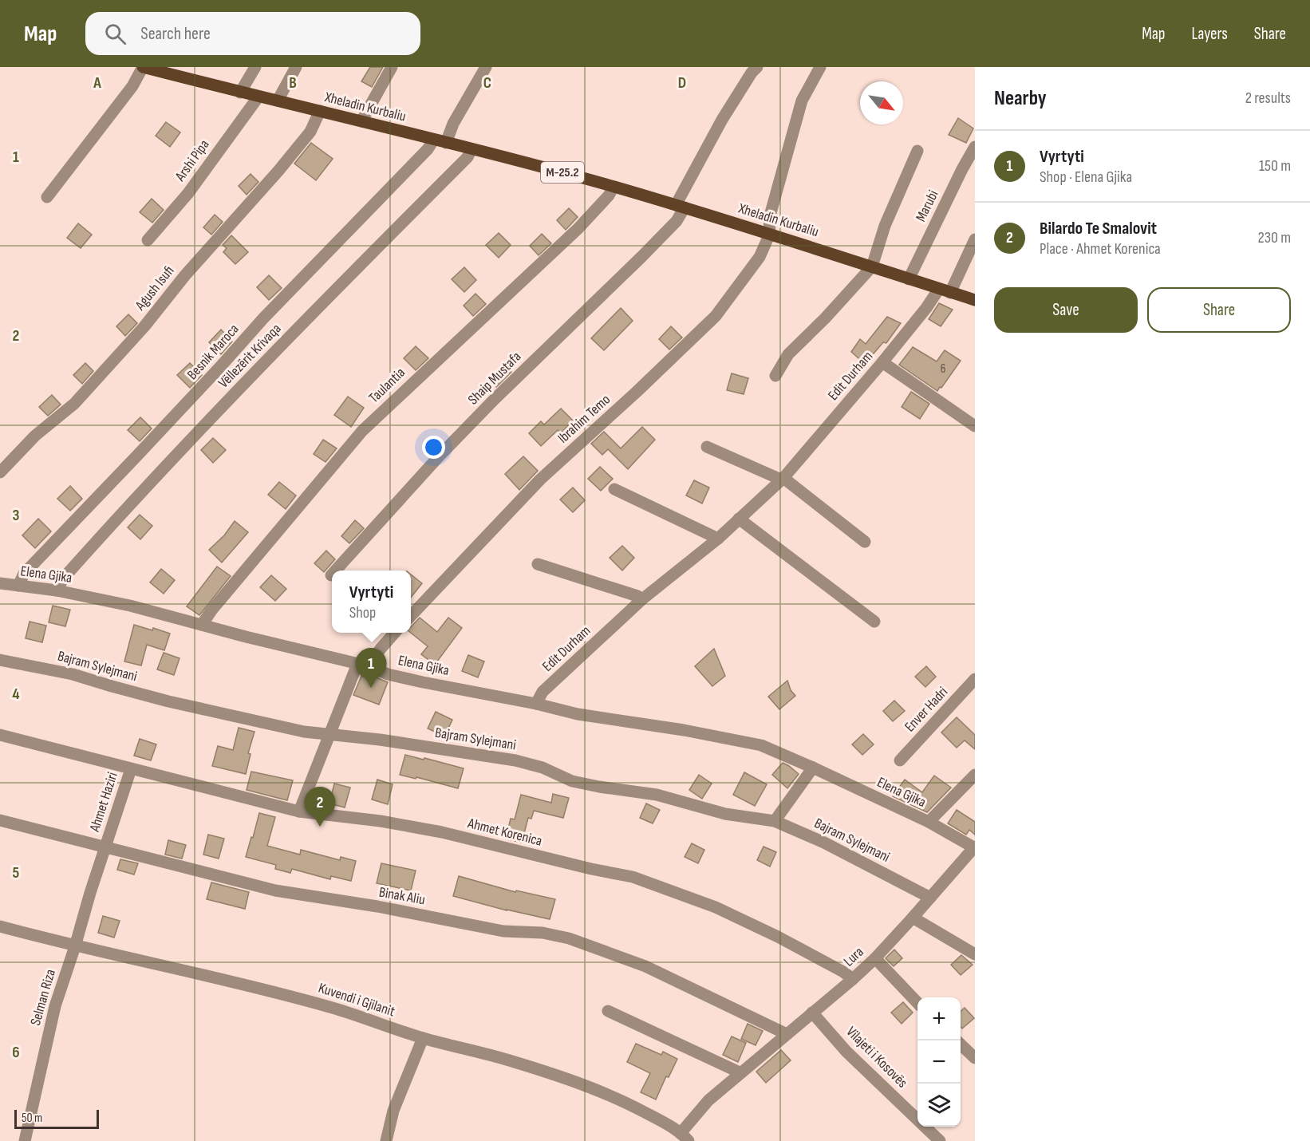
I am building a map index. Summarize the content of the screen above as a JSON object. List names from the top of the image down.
{
  "streets": {
    "main road": ["Xheladin Kurbaliu", "M-25.2"],
    "street": [
      "Arshi Pipa",
      "Marubi",
      "Agush Isufi",
      "Besnik Maroca",
      "Vëllezërit Krivaqa",
      "Edit Durham",
      "Shaip Mustafa",
      "Taulantia",
      "Ibrahim Temo",
      "Elena Gjika",
      "Bajram Sylejmani",
      "Enver Hadri",
      "Ahmet Haziri",
      "Ahmet Korenica",
      "Binak Aliu",
      "Lura",
      "Selman Riza",
      "Kuvendi i Gjilanit",
      "Vilajeti i Kosovës"
    ]
  },
  "crossings": [
    ["Xheladin Kurbaliu", "Arshi Pipa"],
    ["Xheladin Kurbaliu", "Marubi"],
    ["Xheladin Kurbaliu", "Agush Isufi"],
    ["Xheladin Kurbaliu", "Besnik Maroca"],
    ["Xheladin Kurbaliu", "Vëllezërit Krivaqa"],
    ["Xheladin Kurbaliu", "Edit Durham"],
    ["Xheladin Kurbaliu", "Shaip Mustafa"],
    ["Xheladin Kurbaliu", "Taulantia"],
    ["Xheladin Kurbaliu", "Ibrahim Temo"],
    ["Besnik Maroca", "Elena Gjika"],
    ["Vëllezërit Krivaqa", "Elena Gjika"],
    ["Edit Durham", "Elena Gjika"],
    ["Taulantia", "Elena Gjika"],
    ["Elena Gjika", "Lura"],
    ["Bajram Sylejmani", "Lura"],
    ["Ahmet Haziri", "Ahmet Korenica"],
    ["Ahmet Haziri", "Binak Aliu"],
    ["Ahmet Haziri", "Selman Riza"],
    ["Ahmet Haziri", "Kuvendi i Gjilanit"],
    ["Ahmet Korenica", "Lura"],
    ["Binak Aliu", "Lura"],
    ["Lura", "Kuvendi i Gjilanit"],
    ["Lura", "Vilajeti i Kosovës"],
    ["Selman Riza", "Kuvendi i Gjilanit"]
  ],
  "house_numbers": ["6"],
  "scale_bar": "50 m",
  "north": "bottom right",
  "page": {
    "header": "Map",
    "search": "Search here",
    "nav": ["Map", "Layers", "Share"],
    "heading": ["Nearby", "2 results"],
    "list": [
      {
        "mark": "1",
        "name": "Vyrtyti",
        "note": "Shop · Elena Gjika",
        "value": "150 m"
      },
      {
        "mark": "2",
        "name": "Bilardo Te Smalovit",
        "note": "Place · Ahmet Korenica",
        "value": "230 m"
      }
    ],
    "buttons": ["Save", "Share"],
    "popup": ["Vyrtyti", "Shop"],
    "pins": ["1", "2"],
    "map_buttons": ["+", "−"],
    "scale": "50 m"
  },
  "grid": {
    "columns": [
      "A",
      "B",
      "C",
      "D"
    ],
    "rows": [
      "1",
      "2",
      "3",
      "4",
      "5",
      "6"
    ]
  }
}
